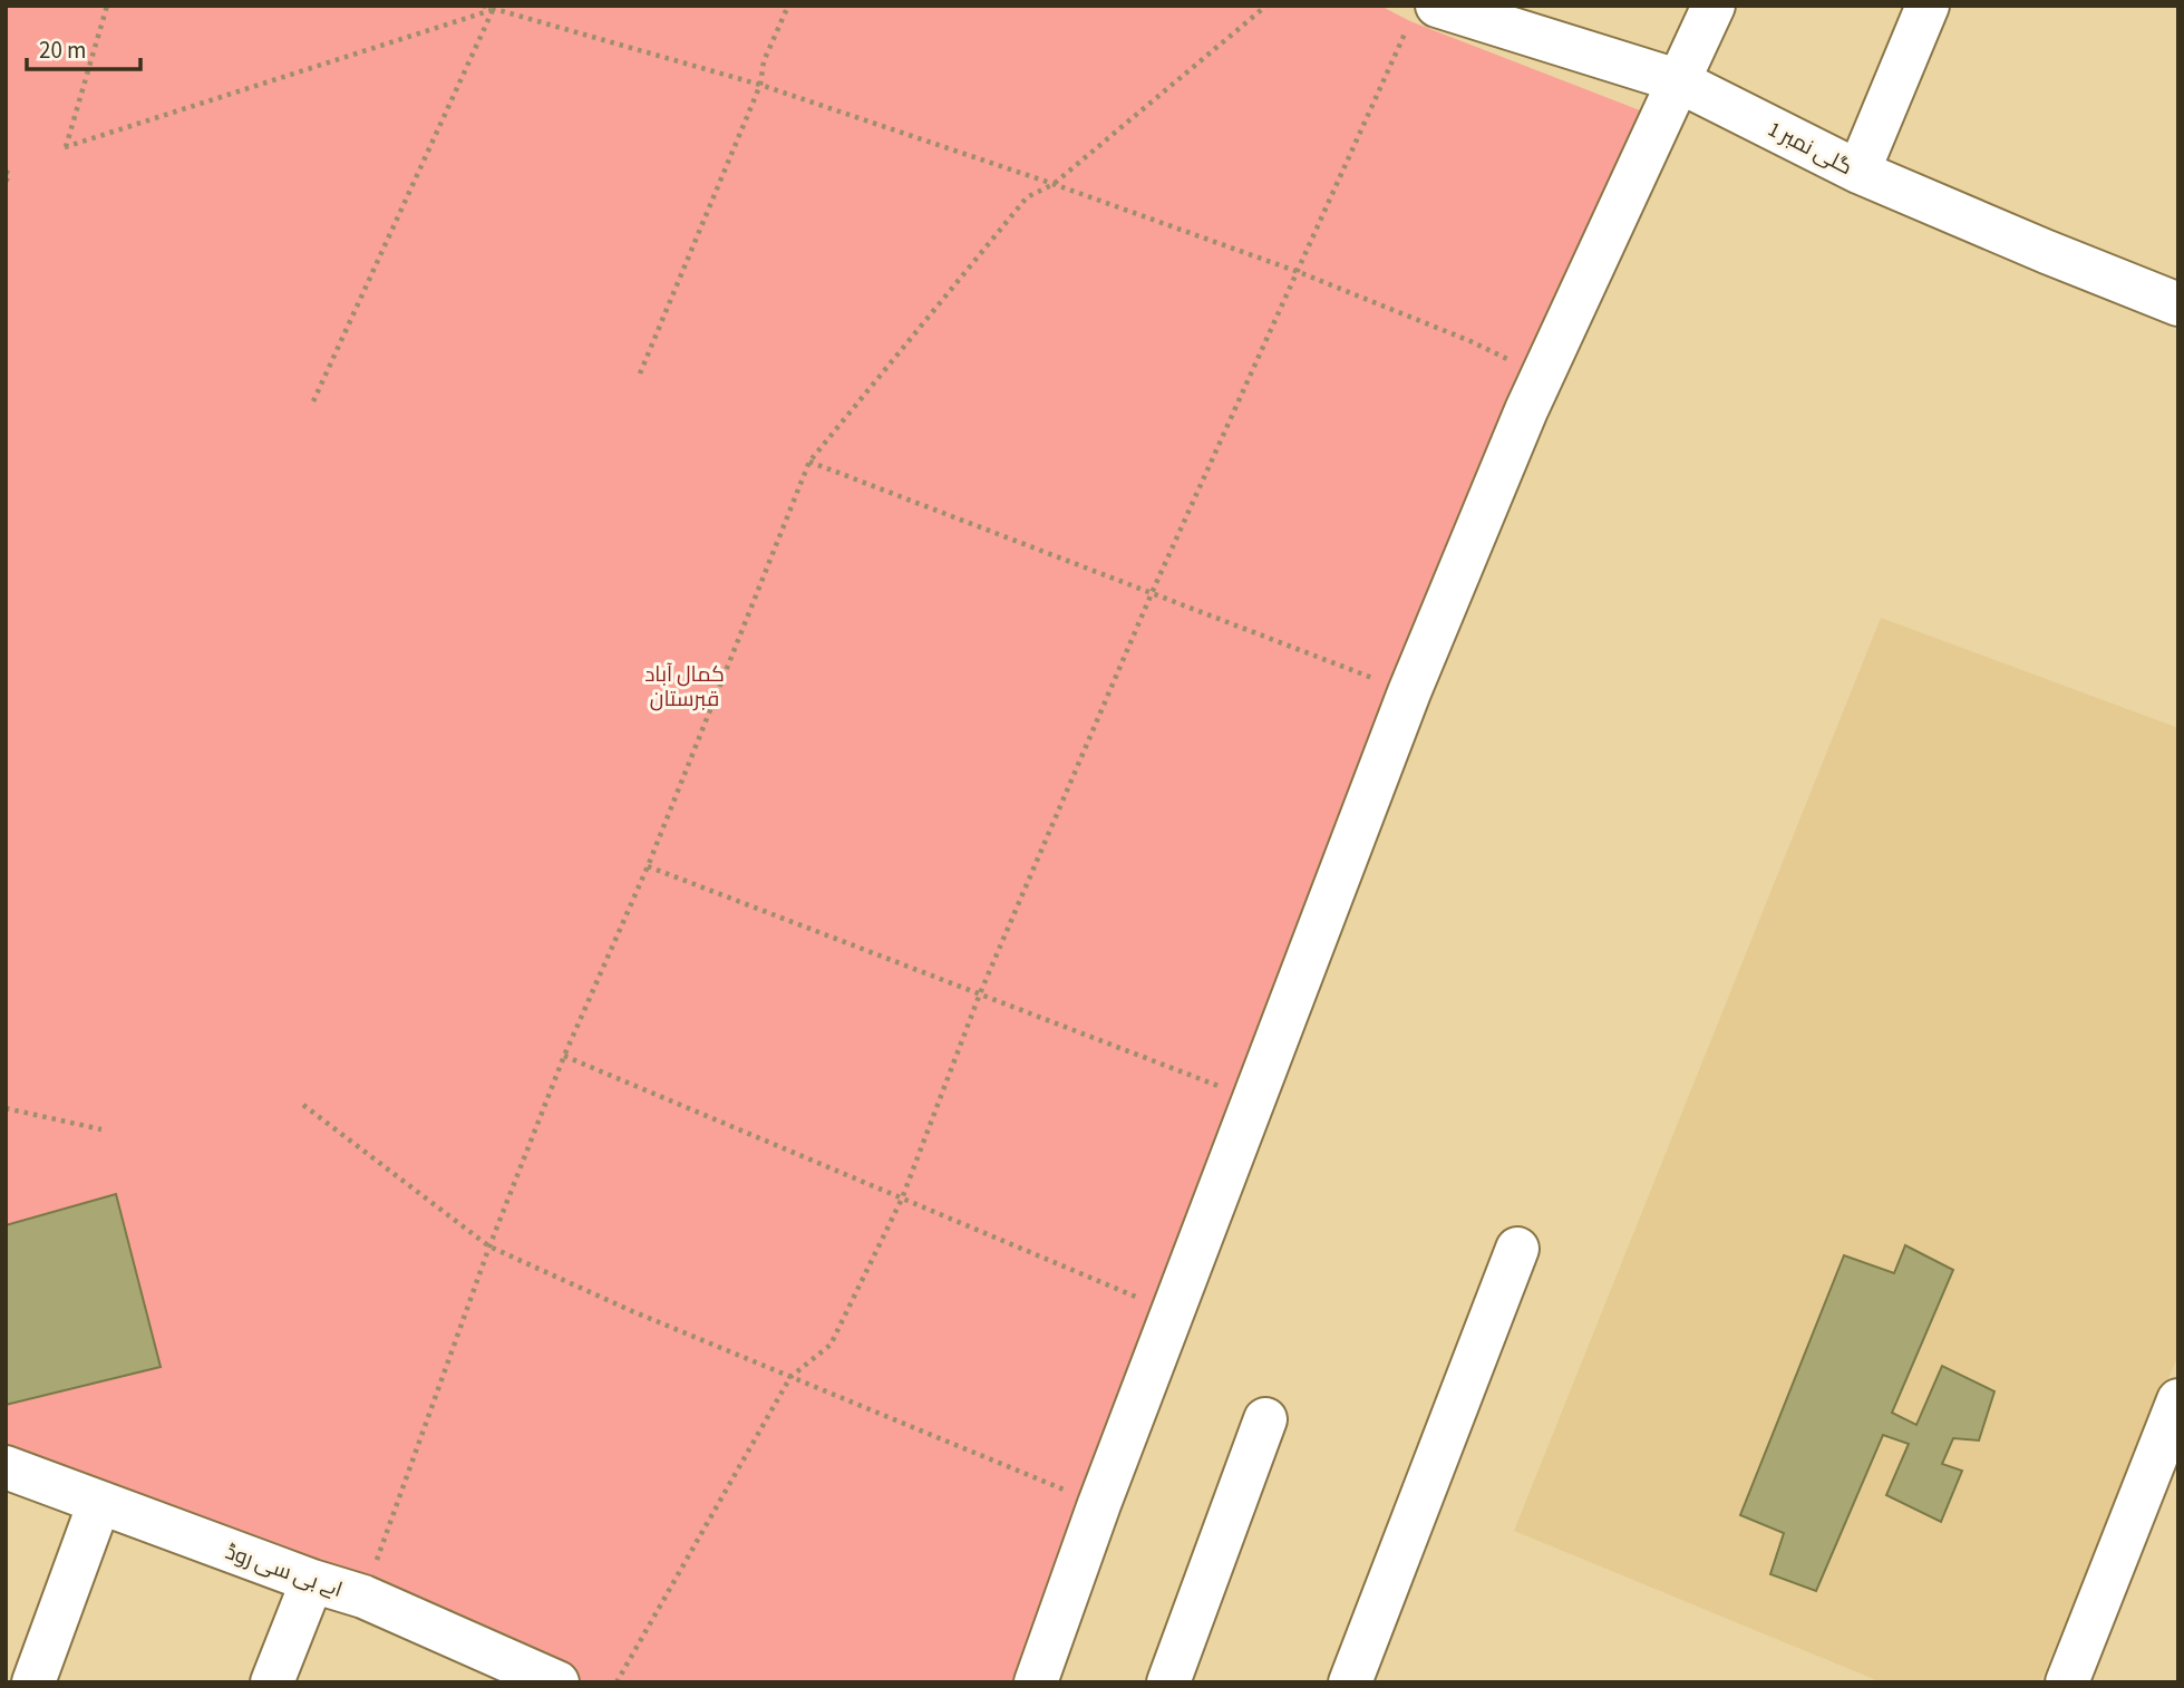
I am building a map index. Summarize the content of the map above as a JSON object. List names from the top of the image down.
{
  "streets": {
    "street": ["گلی نمبر 1", "اے بی سی روڈ"]
  },
  "parks": ["کمال آباد قبرستان"],
  "scale_bar": "20 m"
}
